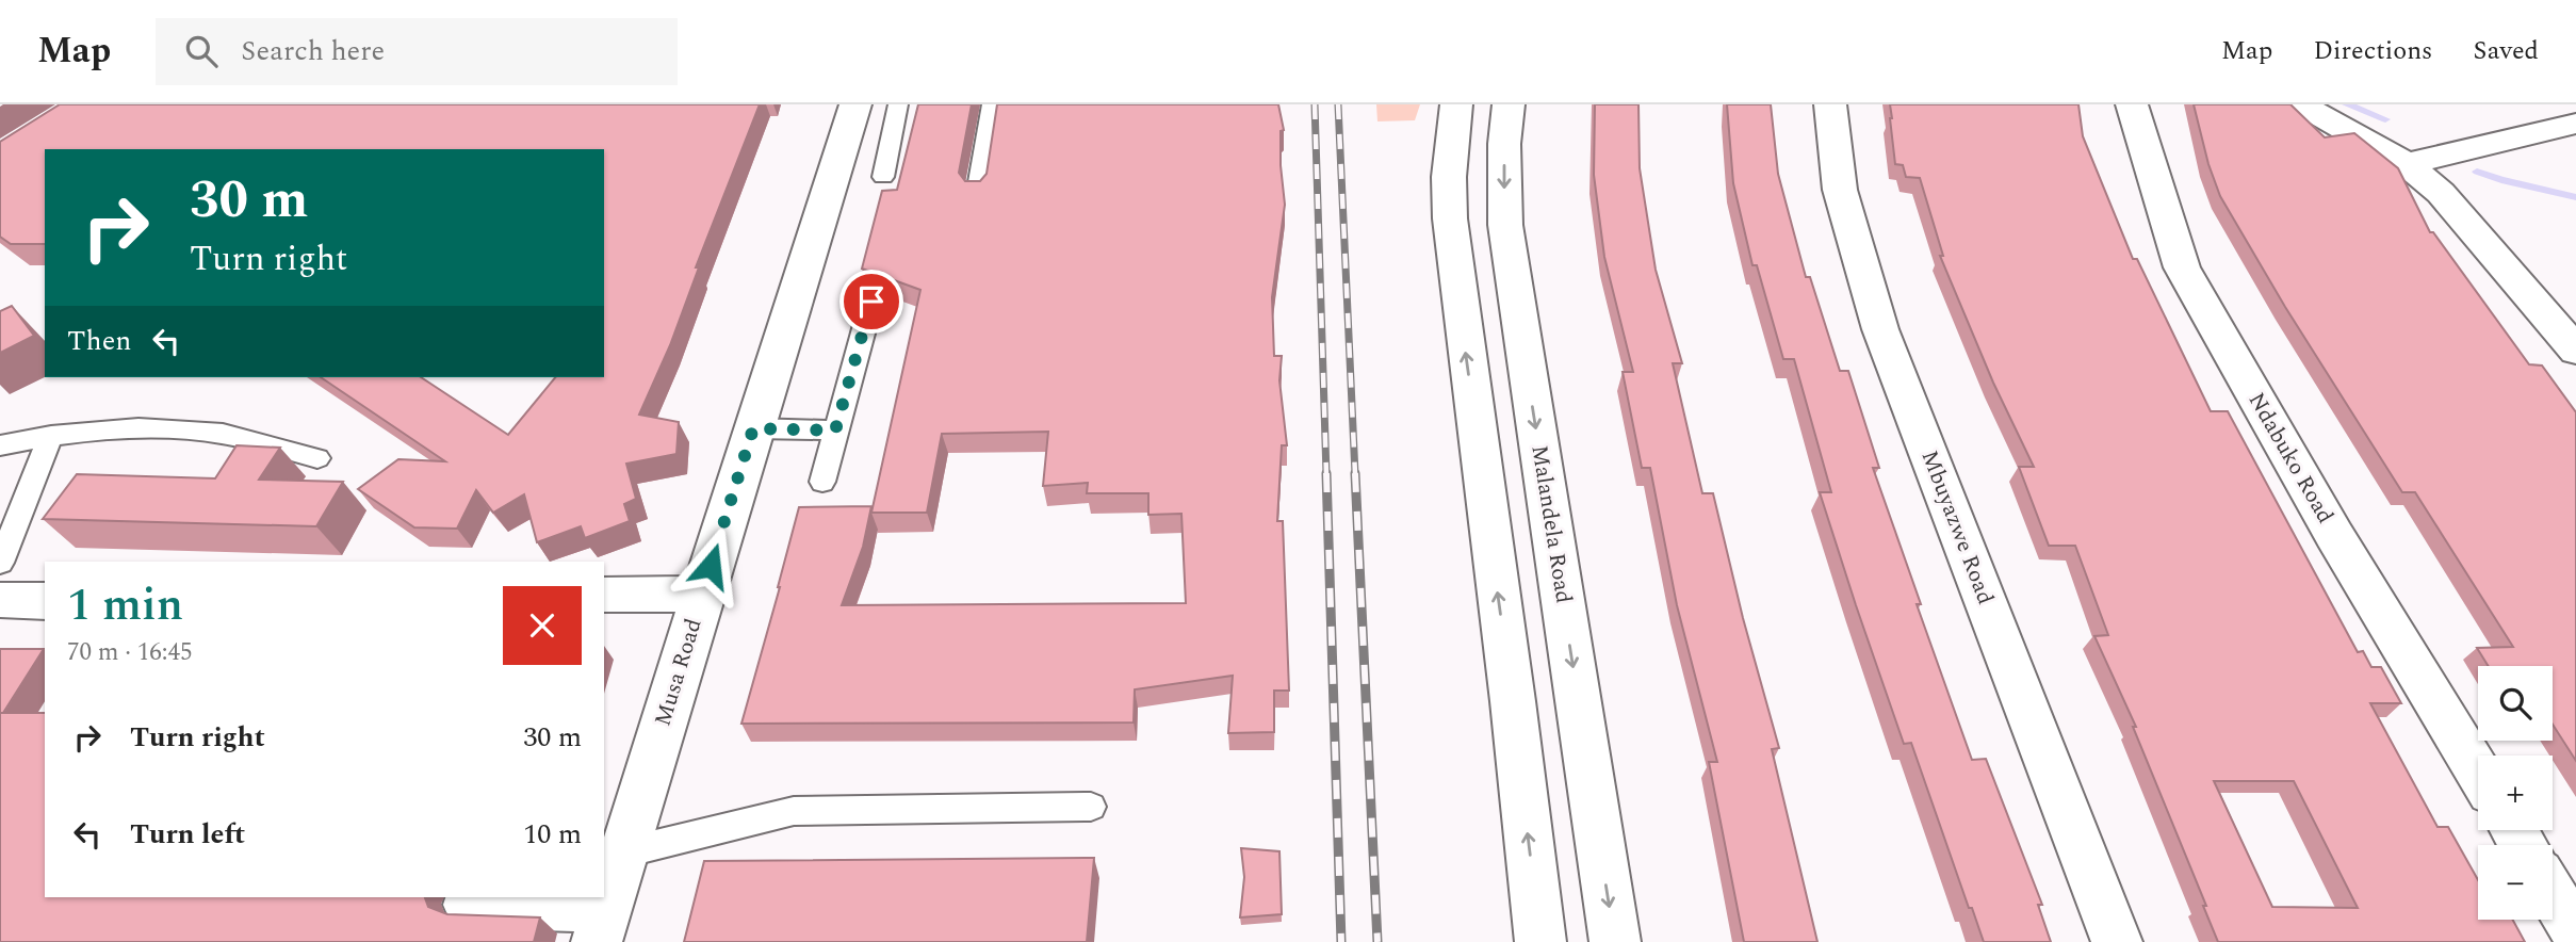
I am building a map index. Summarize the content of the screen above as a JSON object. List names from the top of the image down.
{
  "streets": {
    "street": [
      "Ndabuko Road",
      "Malandela Road",
      "Mbuyazwe Road",
      "Musa Road"
    ]
  },
  "page": {
    "header": "Map",
    "search": "Search here",
    "nav": ["Map", "Directions", "Saved"],
    "turn": ["30 m", "Turn right"],
    "then": "Then",
    "heading": ["1 min", "70 m · 16:45"],
    "map_buttons": ["+", "−"],
    "list": [
      {
        "name": "Turn right",
        "value": "30 m"
      },
      {
        "name": "Turn left",
        "value": "10 m"
      }
    ]
  }
}
